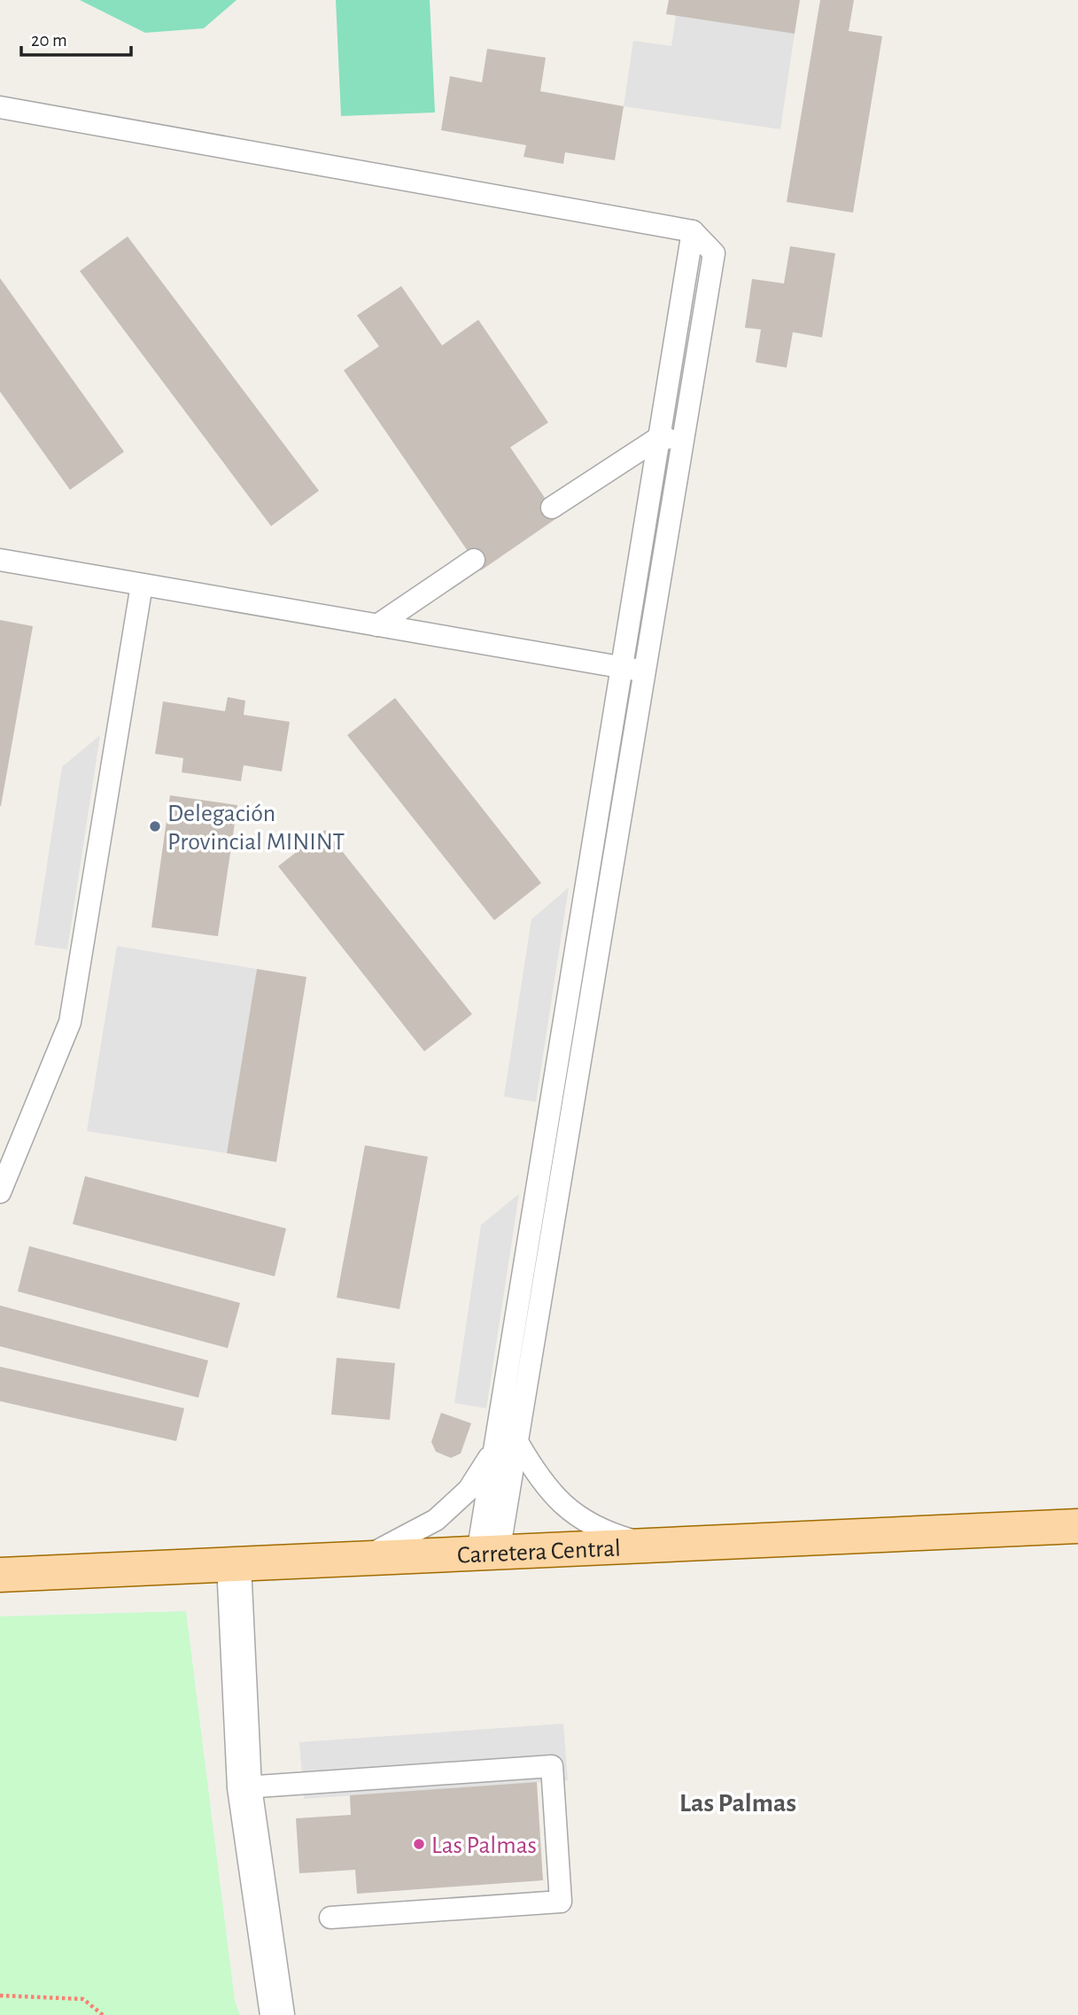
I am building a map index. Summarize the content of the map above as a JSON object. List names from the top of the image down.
{
  "streets": {
    "main road": ["Carretera Central"]
  },
  "districts": ["Las Palmas"],
  "places": ["Delegación Provincial MININT", "Las Palmas"],
  "scale_bar": "20 m"
}
